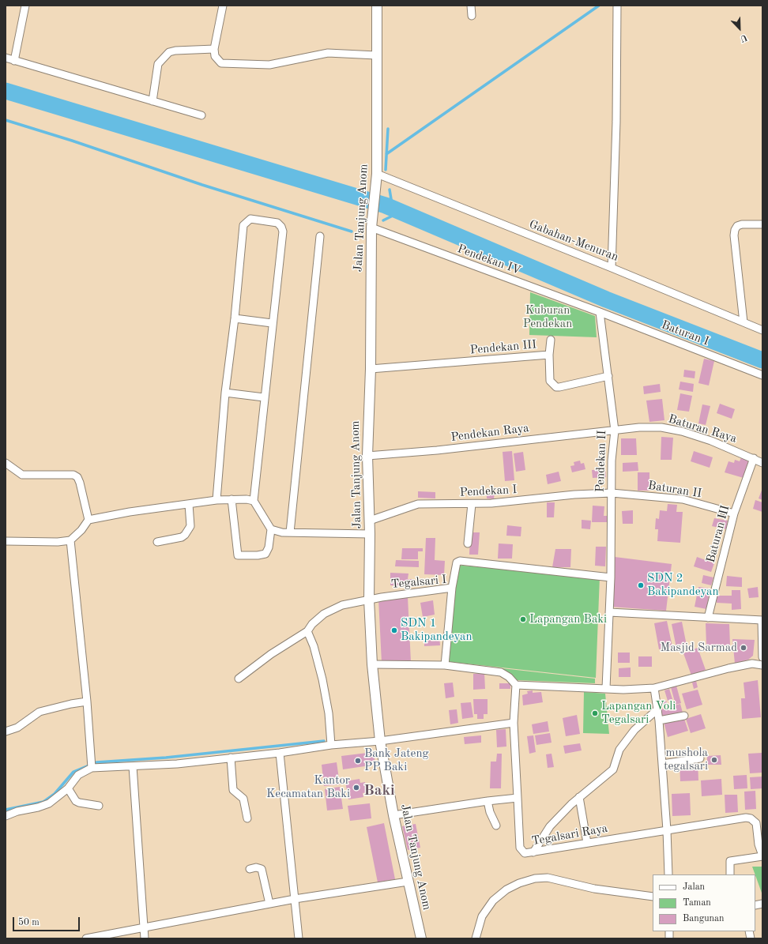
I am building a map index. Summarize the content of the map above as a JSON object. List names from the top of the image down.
{
  "streets": {
    "main road": ["Jalan Tanjung Anom"],
    "street": [
      "Gabahan-Menuran",
      "Pendekan IV",
      "Baturan I",
      "Pendekan III",
      "Baturan Raya",
      "Pendekan Raya",
      "Pendekan II",
      "Baturan II",
      "Pendekan I",
      "Baturan III",
      "Tegalsari I",
      "Tegalsari Raya"
    ]
  },
  "crossings": [
    ["Jalan Tanjung Anom", "Gabahan-Menuran"],
    ["Jalan Tanjung Anom", "Pendekan IV"],
    ["Jalan Tanjung Anom", "Pendekan III"],
    ["Jalan Tanjung Anom", "Pendekan Raya"],
    ["Jalan Tanjung Anom", "Pendekan I"],
    ["Jalan Tanjung Anom", "Tegalsari I"],
    ["Pendekan IV", "Baturan I"],
    ["Pendekan IV", "Pendekan II"],
    ["Baturan I", "Pendekan II"],
    ["Pendekan III", "Pendekan II"],
    ["Baturan Raya", "Pendekan Raya"],
    ["Baturan Raya", "Pendekan II"],
    ["Baturan Raya", "Baturan III"],
    ["Pendekan Raya", "Pendekan II"],
    ["Pendekan II", "Baturan II"],
    ["Pendekan II", "Pendekan I"],
    ["Baturan II", "Pendekan I"],
    ["Baturan II", "Baturan III"]
  ],
  "districts": ["Baki"],
  "parks": ["Kuburan Pendekan"],
  "places": [
    "SDN 2 Bakipandeyan",
    "Lapangan Baki",
    "SDN 1 Bakipandeyan",
    "Masjid Sarmad",
    "Lapangan Voli Tegalsari",
    "mushola tegalsari",
    "Bank Jateng PP Baki",
    "Kantor Kecamatan Baki"
  ],
  "legend": ["Jalan", "Taman", "Bangunan"],
  "scale_bar": "50 m",
  "north": "bottom right"
}
